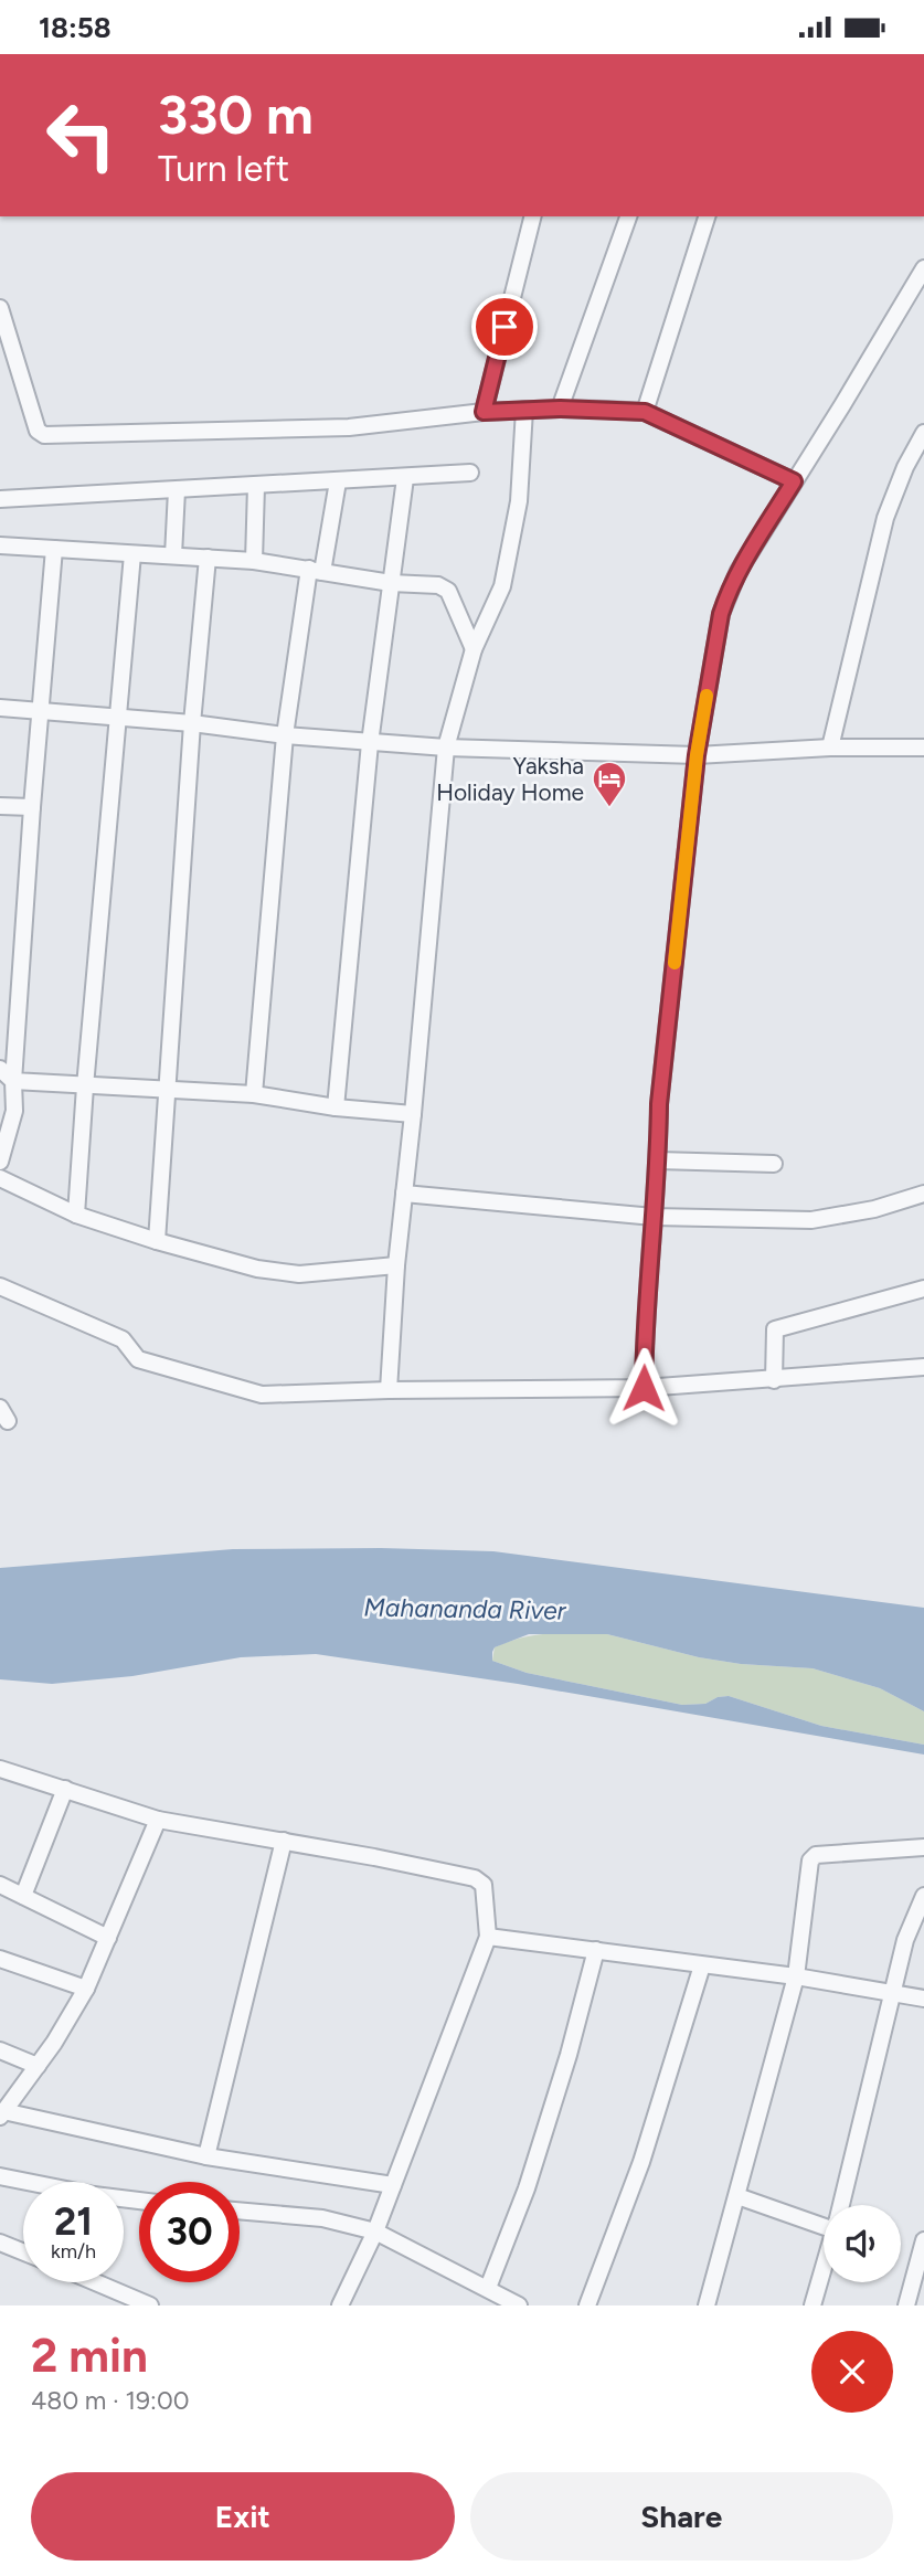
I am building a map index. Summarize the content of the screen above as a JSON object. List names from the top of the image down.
{
  "water": ["Mahananda River"],
  "places": {
    "hotel": ["Yaksha Holiday Home"]
  },
  "page": {
    "status": "18:58",
    "turn": ["330 m", "Turn left"],
    "speed": "21 km/h",
    "limit": "30",
    "heading": ["2 min", "480 m · 19:00"],
    "buttons": ["Exit", "Share"]
  }
}
